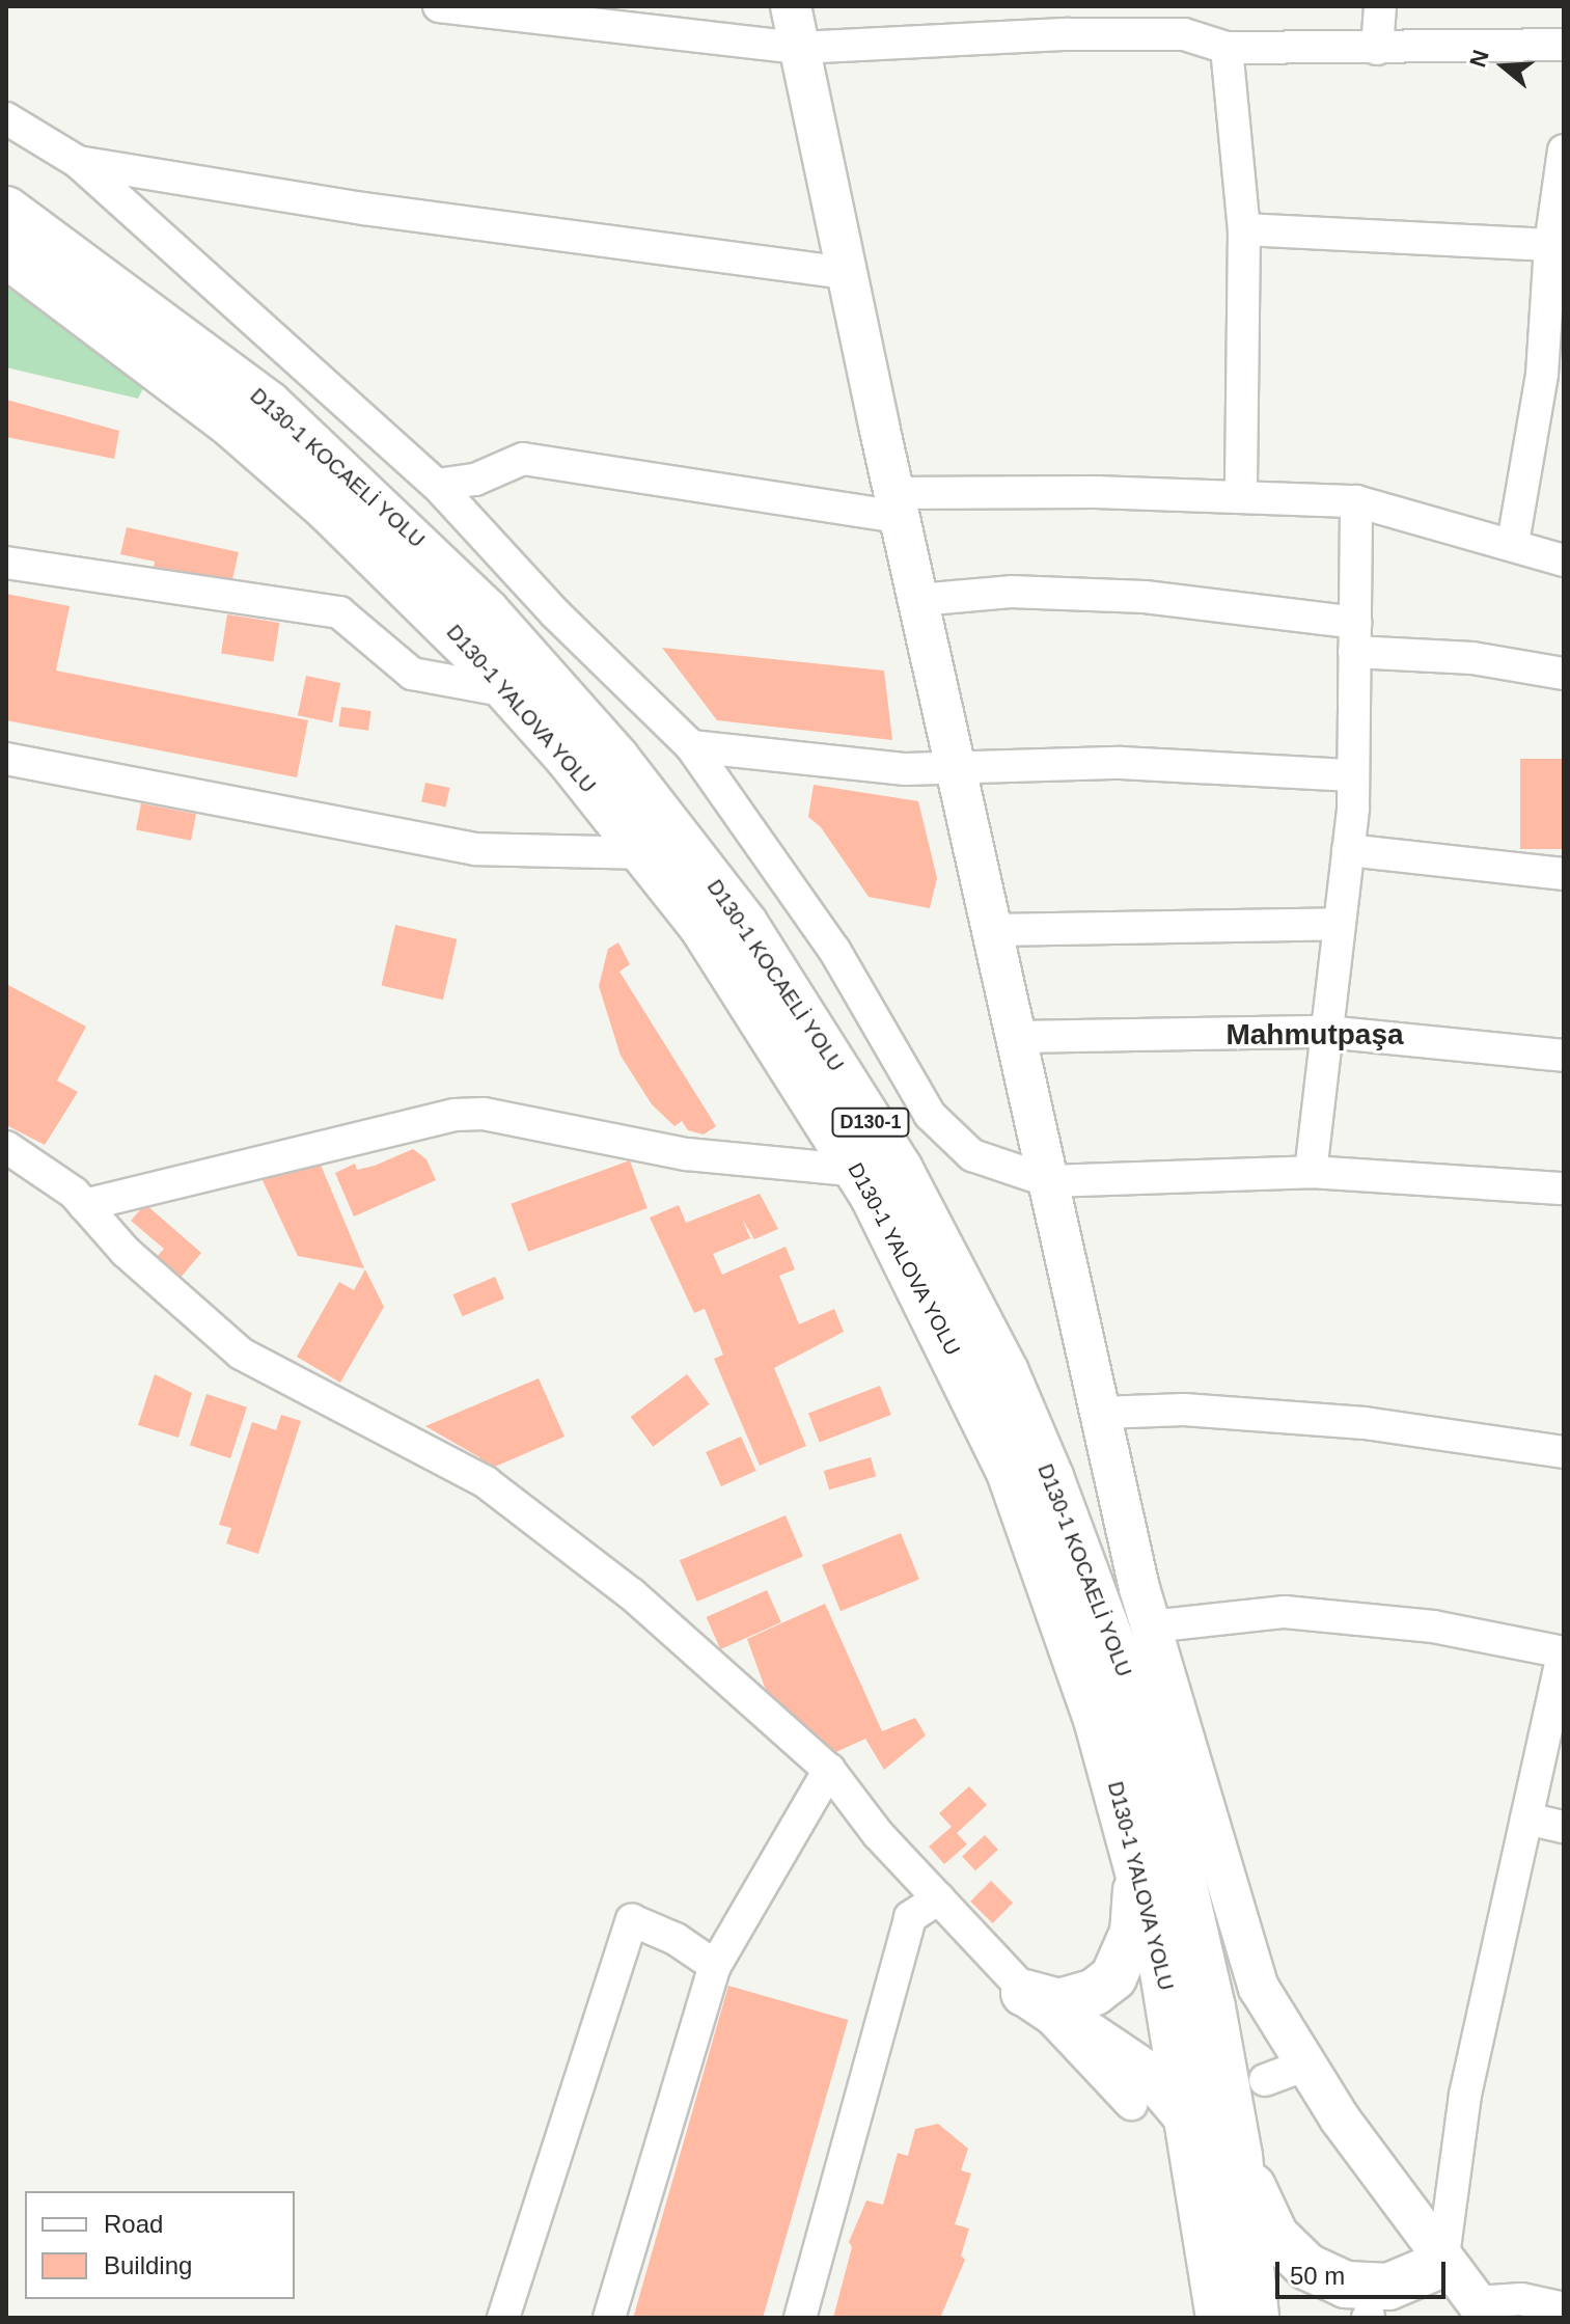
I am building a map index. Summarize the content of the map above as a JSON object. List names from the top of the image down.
{
  "streets": {
    "highway": ["D130-1 KOCAELİ YOLU", "D130-1 YALOVA YOLU", "D130-1"]
  },
  "crossings": [
    ["D130-1 KOCAELİ YOLU", "D130-1 YALOVA YOLU"]
  ],
  "districts": ["Mahmutpaşa"],
  "legend": ["Road", "Building"],
  "scale_bar": "50 m",
  "north": "left"
}
